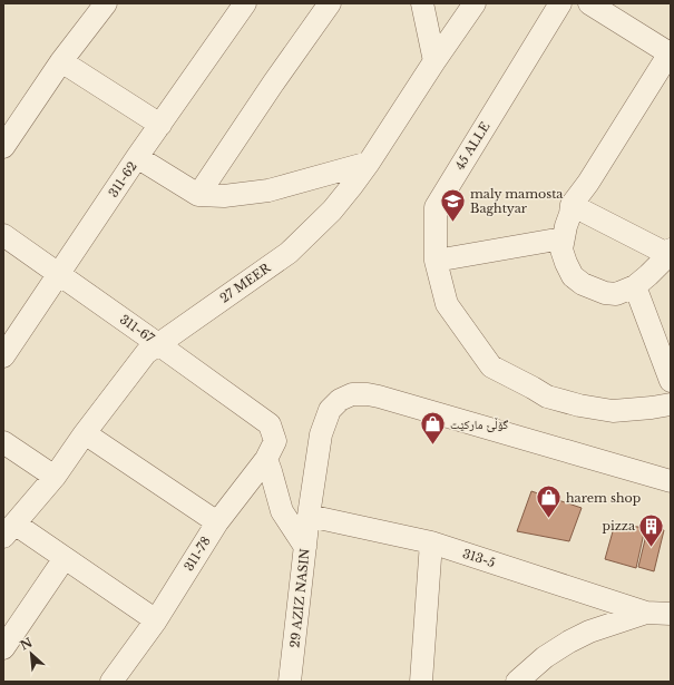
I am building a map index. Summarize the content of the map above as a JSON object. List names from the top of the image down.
{
  "streets": {
    "street": [
      "45 ALLE",
      "311-62",
      "27 MEER",
      "311-67",
      "311-78",
      "313-5",
      "29 AZIZ NASIN"
    ]
  },
  "crossings": [
    ["311-62", "311-67"],
    ["27 MEER", "311-67"],
    ["311-67", "311-78"],
    ["313-5", "29 AZIZ NASIN"]
  ],
  "places": {
    "school or university": ["maly mamosta Baghtyar"],
    "shop": ["گۆڵێ مارکێت", "harem shop"],
    "building": ["pizza"]
  },
  "north": "top left"
}
